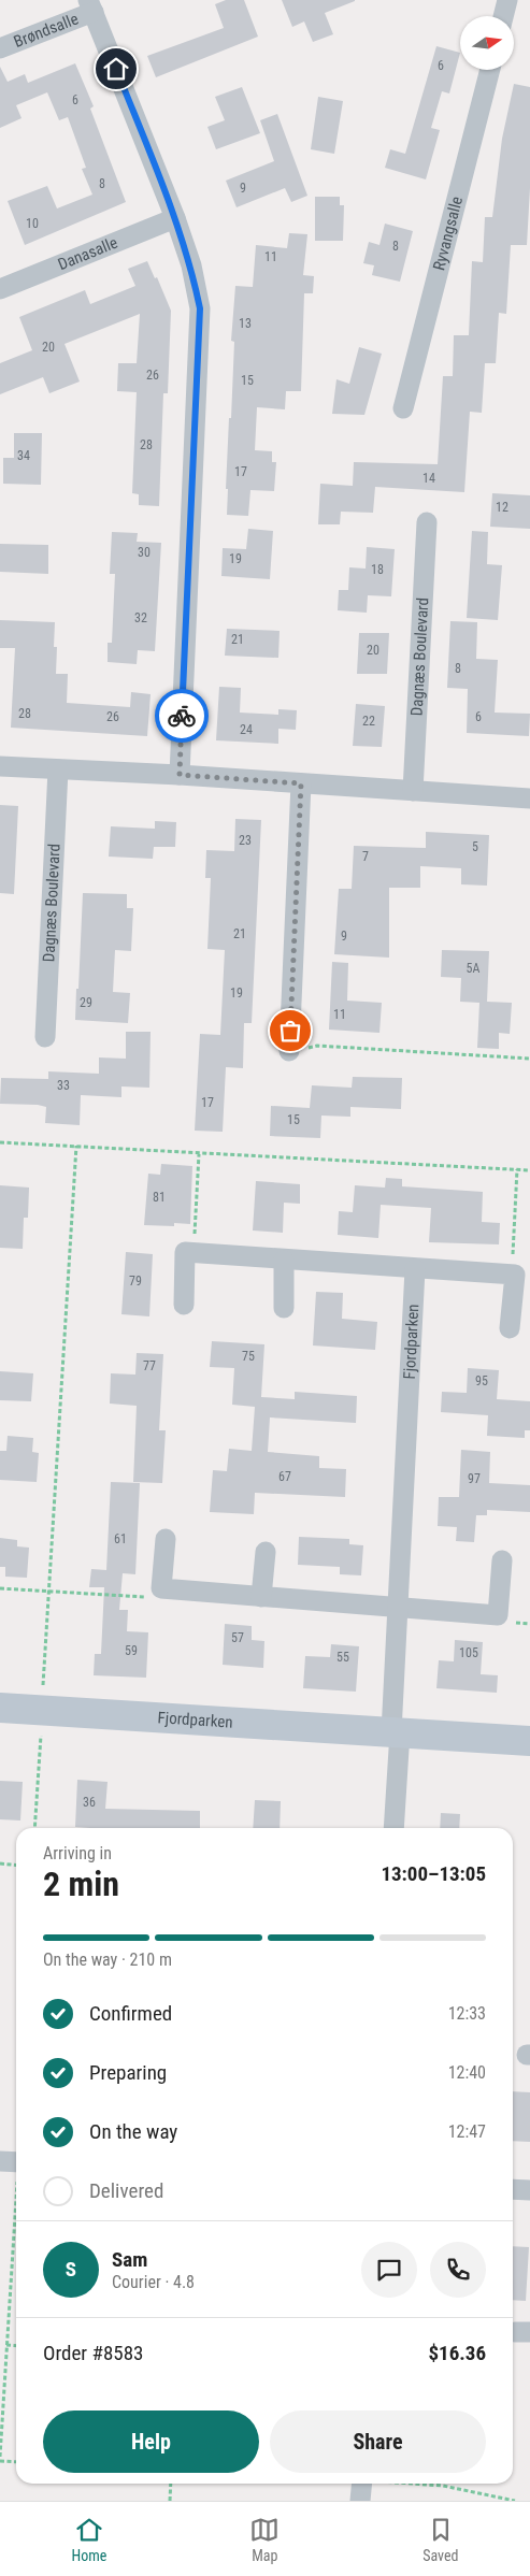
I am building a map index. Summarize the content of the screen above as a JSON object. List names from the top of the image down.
{
  "streets": {
    "street": [
      "Brøndsalle",
      "Ryvangsalle",
      "Danasalle",
      "Dagnæs Boulevard",
      "Fjordparken"
    ]
  },
  "house_numbers": [
    "6",
    "6",
    "8",
    "9",
    "10",
    "8",
    "11",
    "13",
    "20",
    "26",
    "15",
    "28",
    "34",
    "17",
    "14",
    "12",
    "30",
    "19",
    "18",
    "32",
    "21",
    "20",
    "8",
    "28",
    "26",
    "6",
    "22",
    "24",
    "23",
    "5",
    "7",
    "21",
    "9",
    "5A",
    "19",
    "29",
    "11",
    "33",
    "17",
    "15",
    "81",
    "79",
    "75",
    "77",
    "95",
    "67",
    "97",
    "61",
    "57",
    "59",
    "105",
    "55",
    "36"
  ],
  "north": "right",
  "page": {
    "heading": ["2 min", "Arriving in", "13:00–13:05"],
    "panel": [
      "Sam",
      "Courier · 4.8",
      "Order #8583",
      "$16.36"
    ],
    "bar": "On the way · 210 m",
    "list": [
      ["Confirmed", "12:33"],
      ["Preparing", "12:40"],
      ["On the way", "12:47"],
      "Delivered"
    ],
    "round": "S",
    "buttons": ["Help", "Share"],
    "tabs": ["Home", "Map", "Saved"]
  }
}
